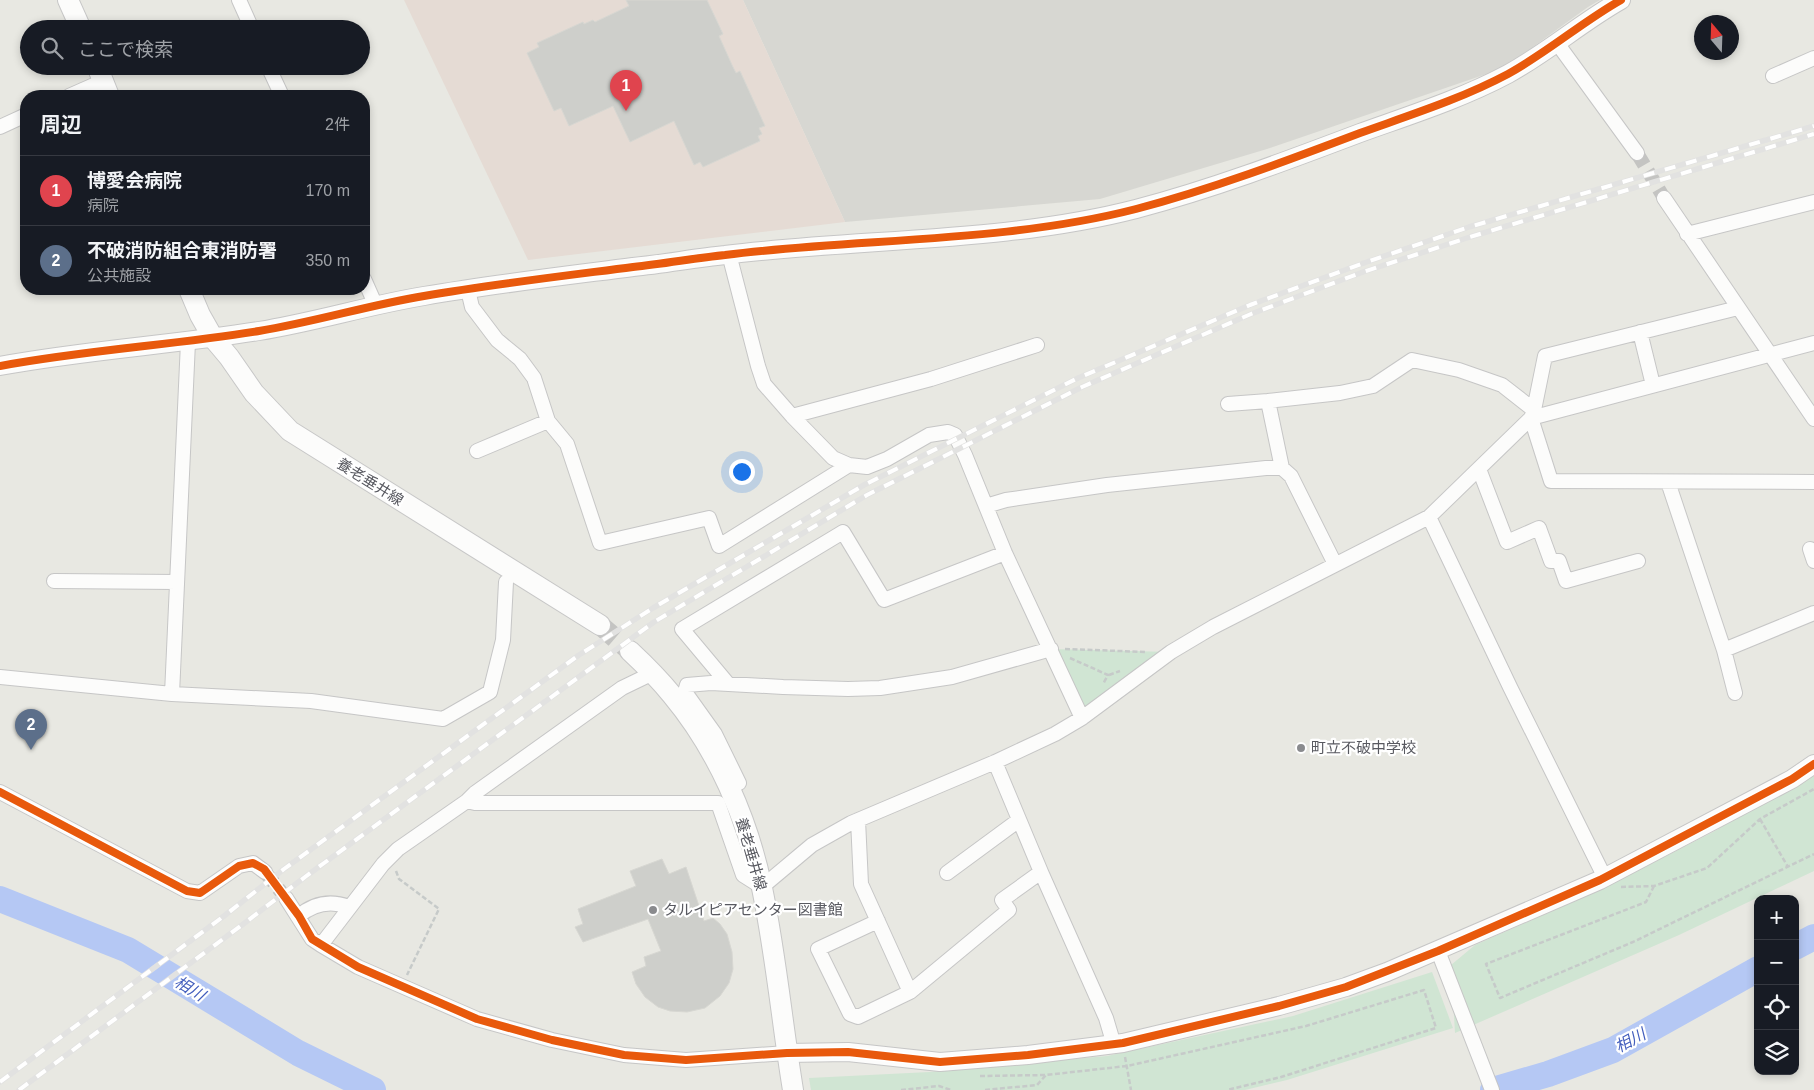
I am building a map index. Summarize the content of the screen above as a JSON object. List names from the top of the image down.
{
  "streets": {
    "main road": ["養老垂井線"]
  },
  "water": ["相川"],
  "places": ["町立不破中学校", "タルイピアセンター図書館"],
  "north": "top",
  "page": {
    "search": "ここで検索",
    "pins": ["1", "2"],
    "heading": ["周辺", "2件"],
    "list": [
      {
        "mark": "1",
        "name": "博愛会病院",
        "note": "病院",
        "value": "170 m"
      },
      {
        "mark": "2",
        "name": "不破消防組合東消防署",
        "note": "公共施設",
        "value": "350 m"
      }
    ],
    "map_buttons": ["+", "−"]
  }
}
